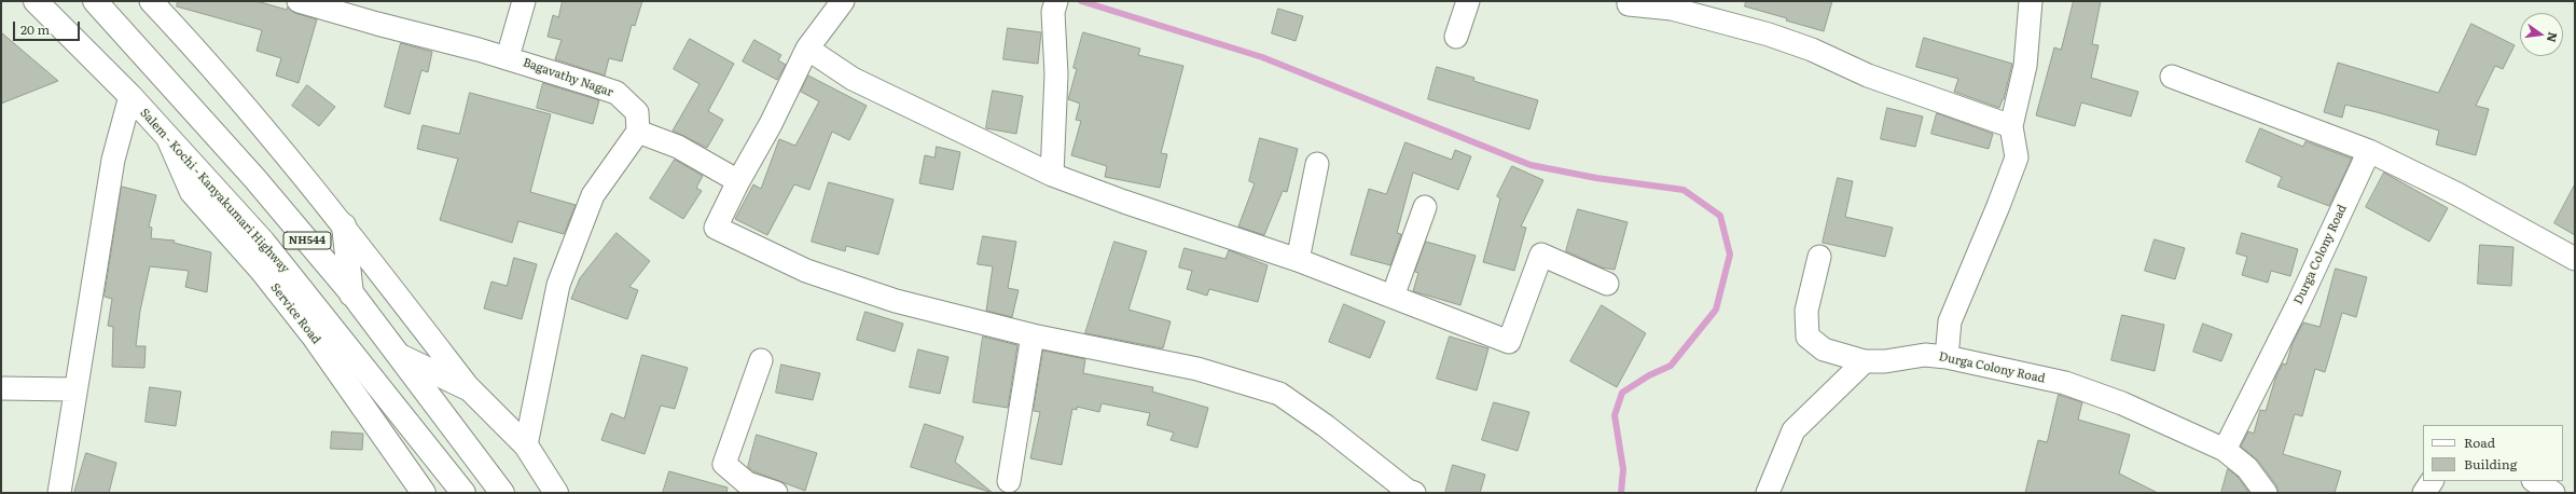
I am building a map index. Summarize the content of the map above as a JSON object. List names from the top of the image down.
{
  "streets": {
    "main road": ["Salem - Kochi - Kanyakumari Highway", "NH544", "Service Road"],
    "street": ["Bagavathy Nagar", "Durga Colony Road"]
  },
  "crossings": [
    ["Salem - Kochi - Kanyakumari Highway", "Service Road"]
  ],
  "legend": ["Road", "Building"],
  "scale_bar": "20 m",
  "north": "right"
}
